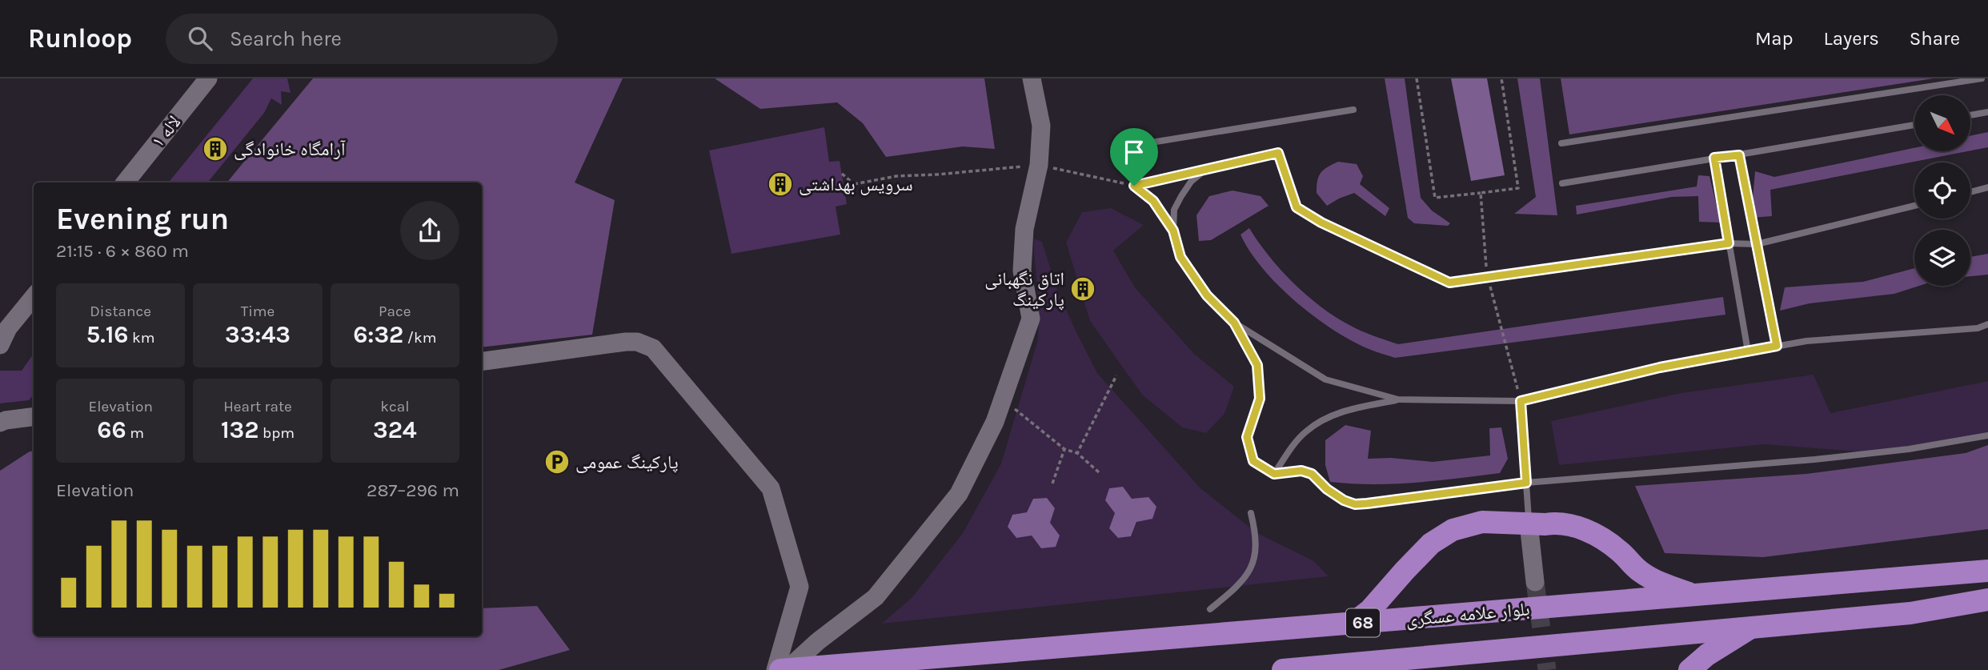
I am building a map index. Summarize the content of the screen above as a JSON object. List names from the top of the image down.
{
  "streets": {
    "highway": ["بلوار علامه عسگری", "68"],
    "street": ["لاله ۱"]
  },
  "places": {
    "building": ["آرامگاه خانوادگی", "سرویس بهداشتی", "اتاق نگهبانی پارکینگ"],
    "parking": ["پارکینگ عمومی"]
  },
  "north": "bottom right",
  "page": {
    "header": "Runloop",
    "search": "Search here",
    "nav": ["Map", "Layers", "Share"],
    "heading": ["Evening run", "21:15 · 6 × 860 m"],
    "stats": [
      ["Distance", "5.16 km"],
      ["Time", "33:43"],
      ["Pace", "6:32 /km"],
      ["Elevation", "66 m"],
      ["Heart rate", "132 bpm"],
      ["kcal", "324"]
    ],
    "chart": ["Elevation", "287–296 m"]
  }
}
